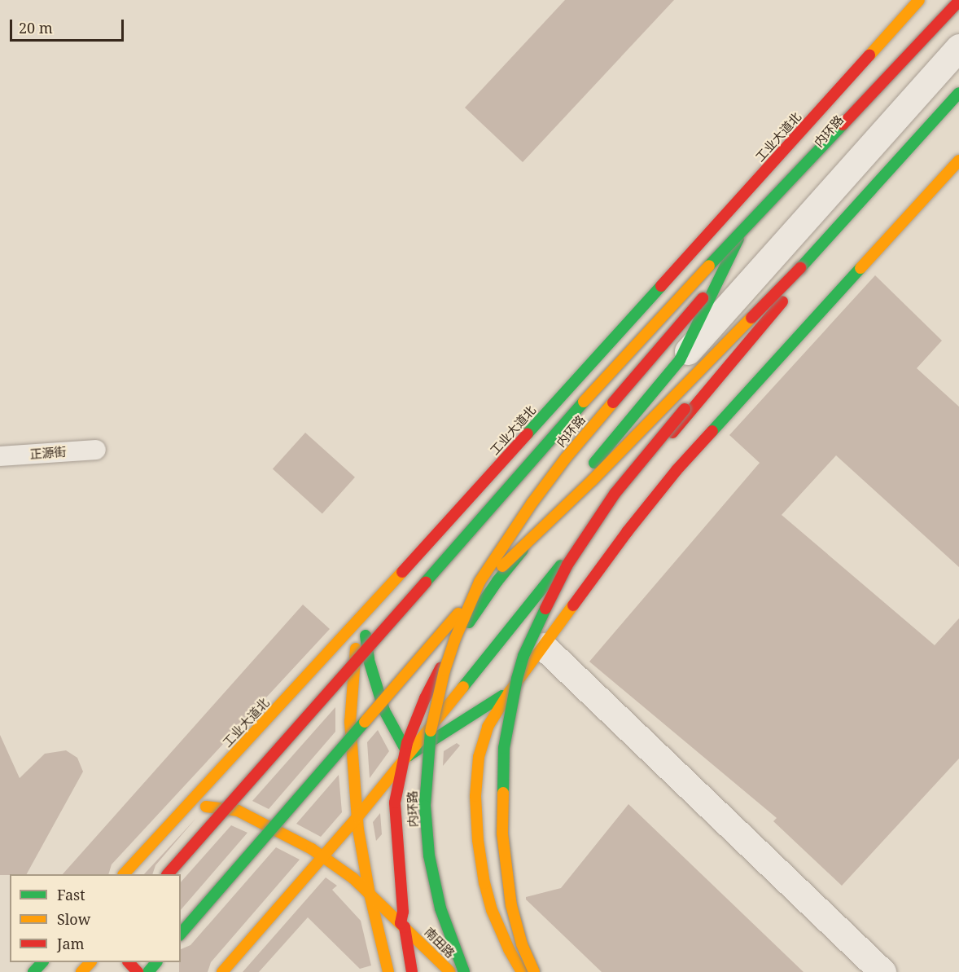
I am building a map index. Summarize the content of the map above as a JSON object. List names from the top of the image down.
{
  "streets": {
    "main road": ["内环路", "工业大道北", "南田路"],
    "lane": ["正源街"]
  },
  "crossings": [
    ["工业大道北", "南田路"]
  ],
  "legend": ["Fast", "Slow", "Jam"],
  "scale_bar": "20 m"
}
